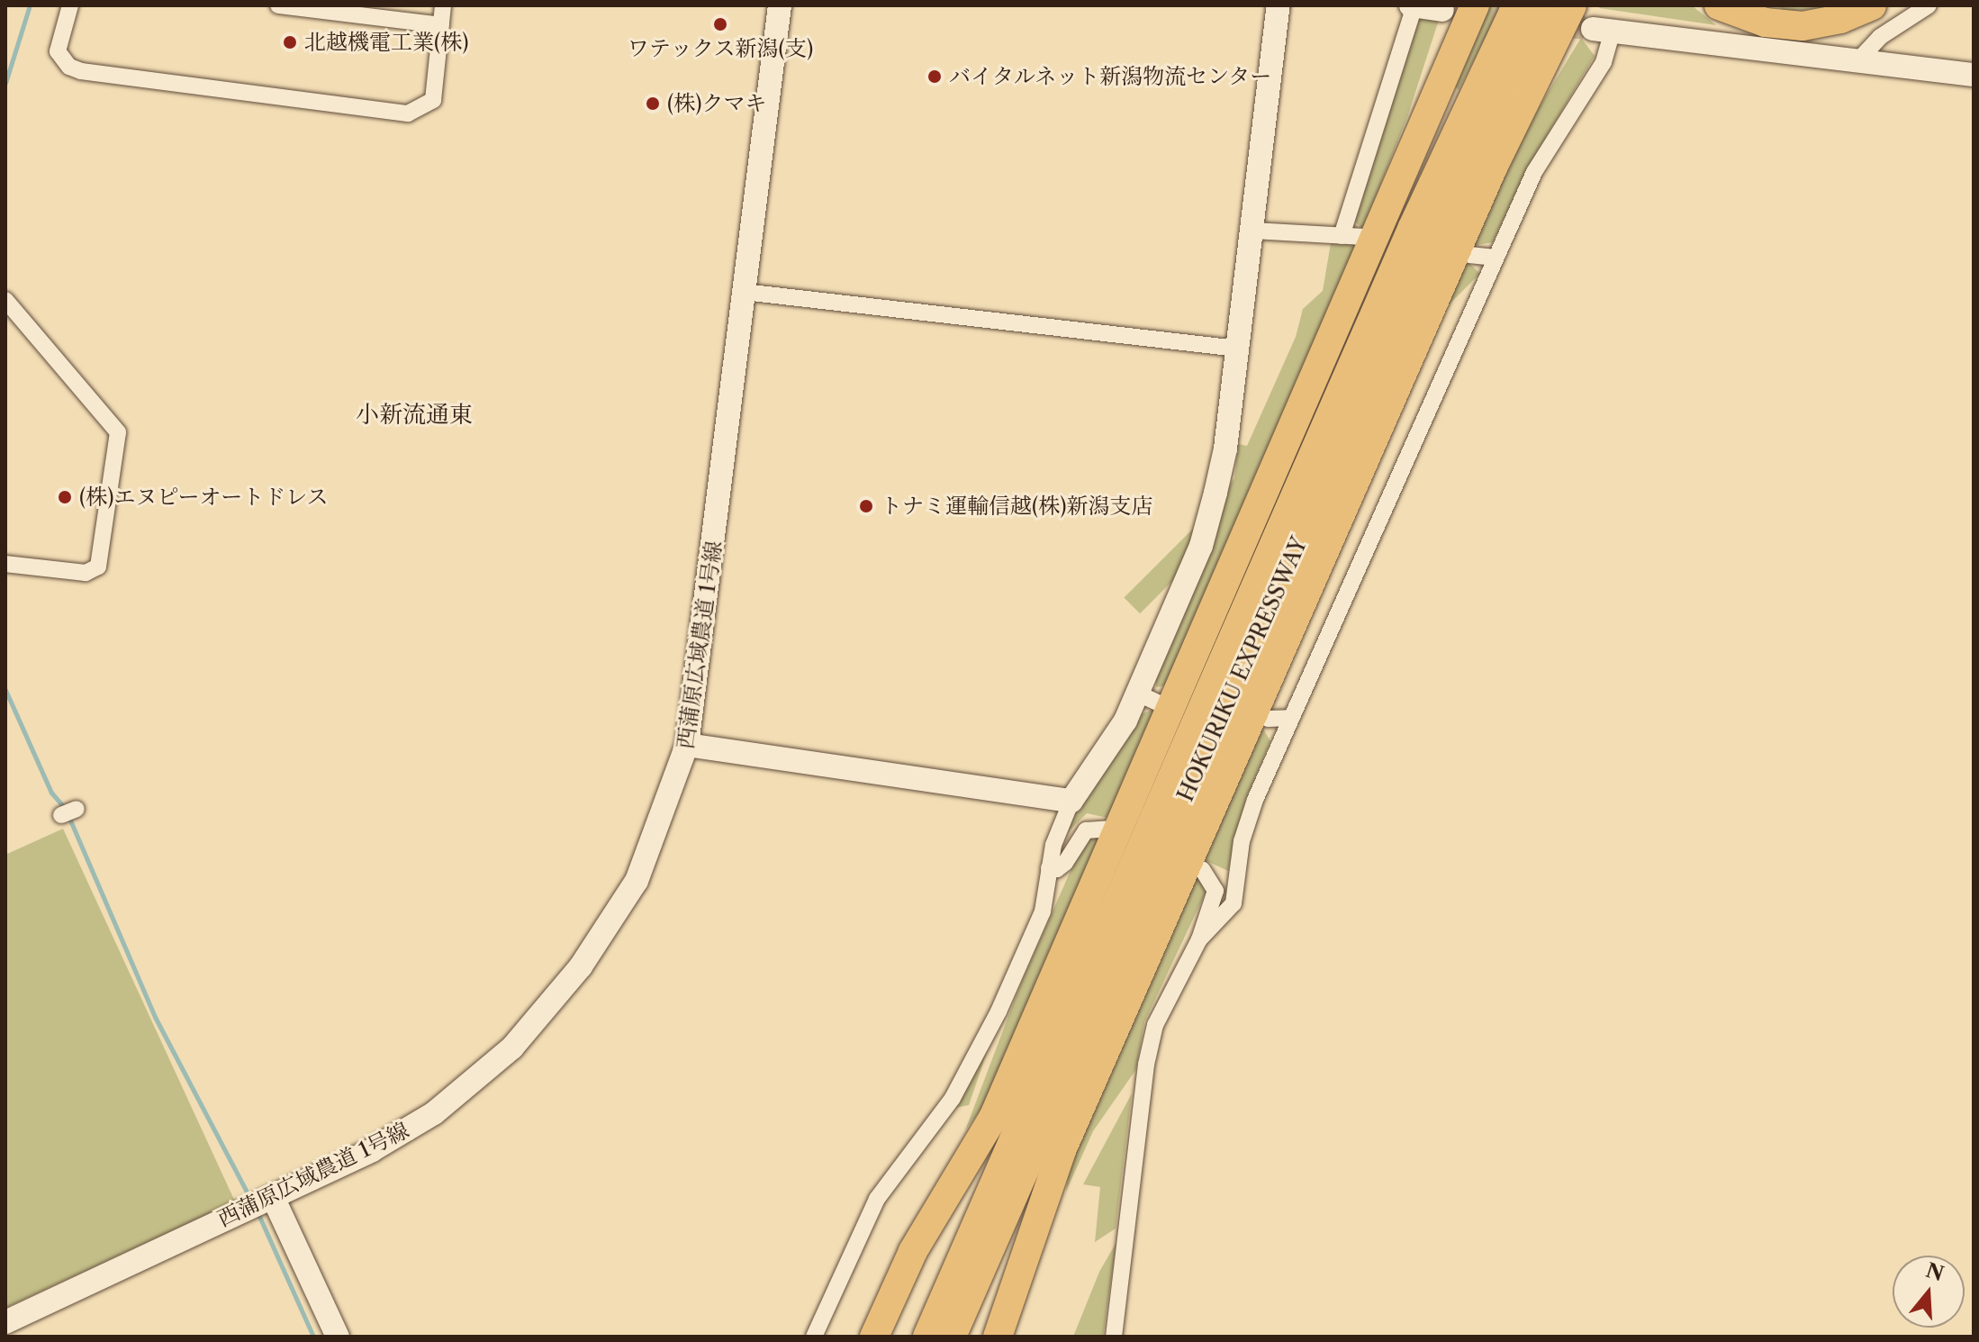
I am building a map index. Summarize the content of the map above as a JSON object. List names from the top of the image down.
{
  "streets": {
    "highway": ["HOKURIKU EXPRESSWAY"],
    "street": ["西蒲原広域農道 1号線"]
  },
  "districts": ["小新流通東"],
  "places": [
    "ワテックス新潟(支)",
    "北越機電工業(株)",
    "バイタルネット新潟物流センター",
    "(株)クマキ",
    "(株)エヌピーオートドレス",
    "トナミ運輸信越(株)新潟支店"
  ],
  "north": "top"
}
